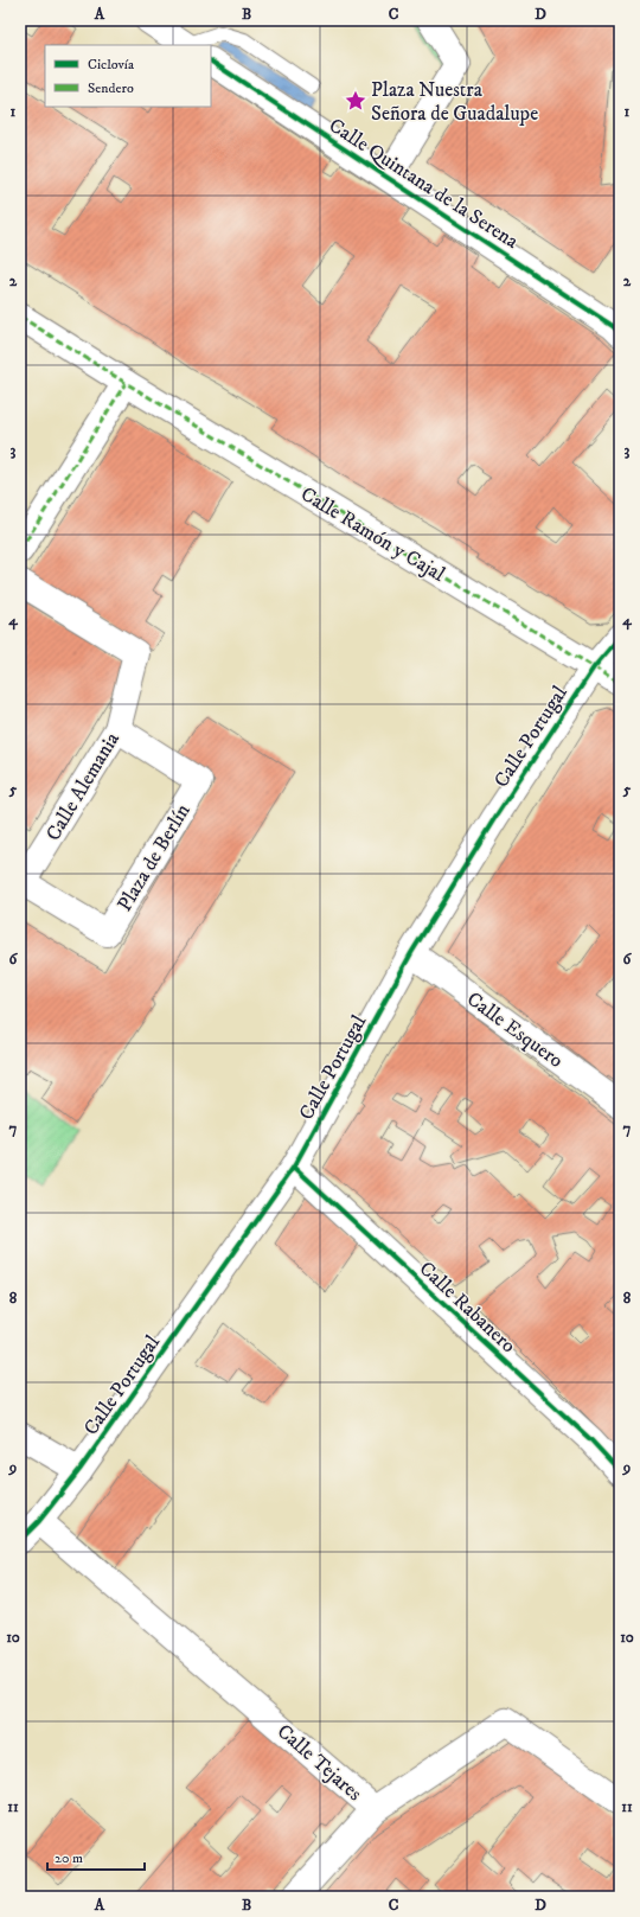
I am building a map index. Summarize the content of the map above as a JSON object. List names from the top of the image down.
{
  "streets": {
    "street": [
      "Calle Quintana de la Serena",
      "Calle Ramón y Cajal",
      "Calle Portugal",
      "Calle Alemania",
      "Plaza de Berlín",
      "Calle Esquero",
      "Calle Rabanero",
      "Calle Tejares"
    ]
  },
  "crossings": [
    ["Calle Ramón y Cajal", "Calle Portugal"],
    ["Calle Portugal", "Calle Esquero"],
    ["Calle Portugal", "Calle Rabanero"],
    ["Calle Portugal", "Calle Tejares"],
    ["Calle Alemania", "Plaza de Berlín"]
  ],
  "places": {
    "place": ["Plaza Nuestra Señora de Guadalupe"]
  },
  "legend": ["Ciclovía", "Sendero"],
  "scale_bar": "20 m",
  "grid": {
    "columns": [
      "A",
      "B",
      "C",
      "D"
    ],
    "rows": [
      "1",
      "2",
      "3",
      "4",
      "5",
      "6",
      "7",
      "8",
      "9",
      "10",
      "11"
    ]
  }
}
